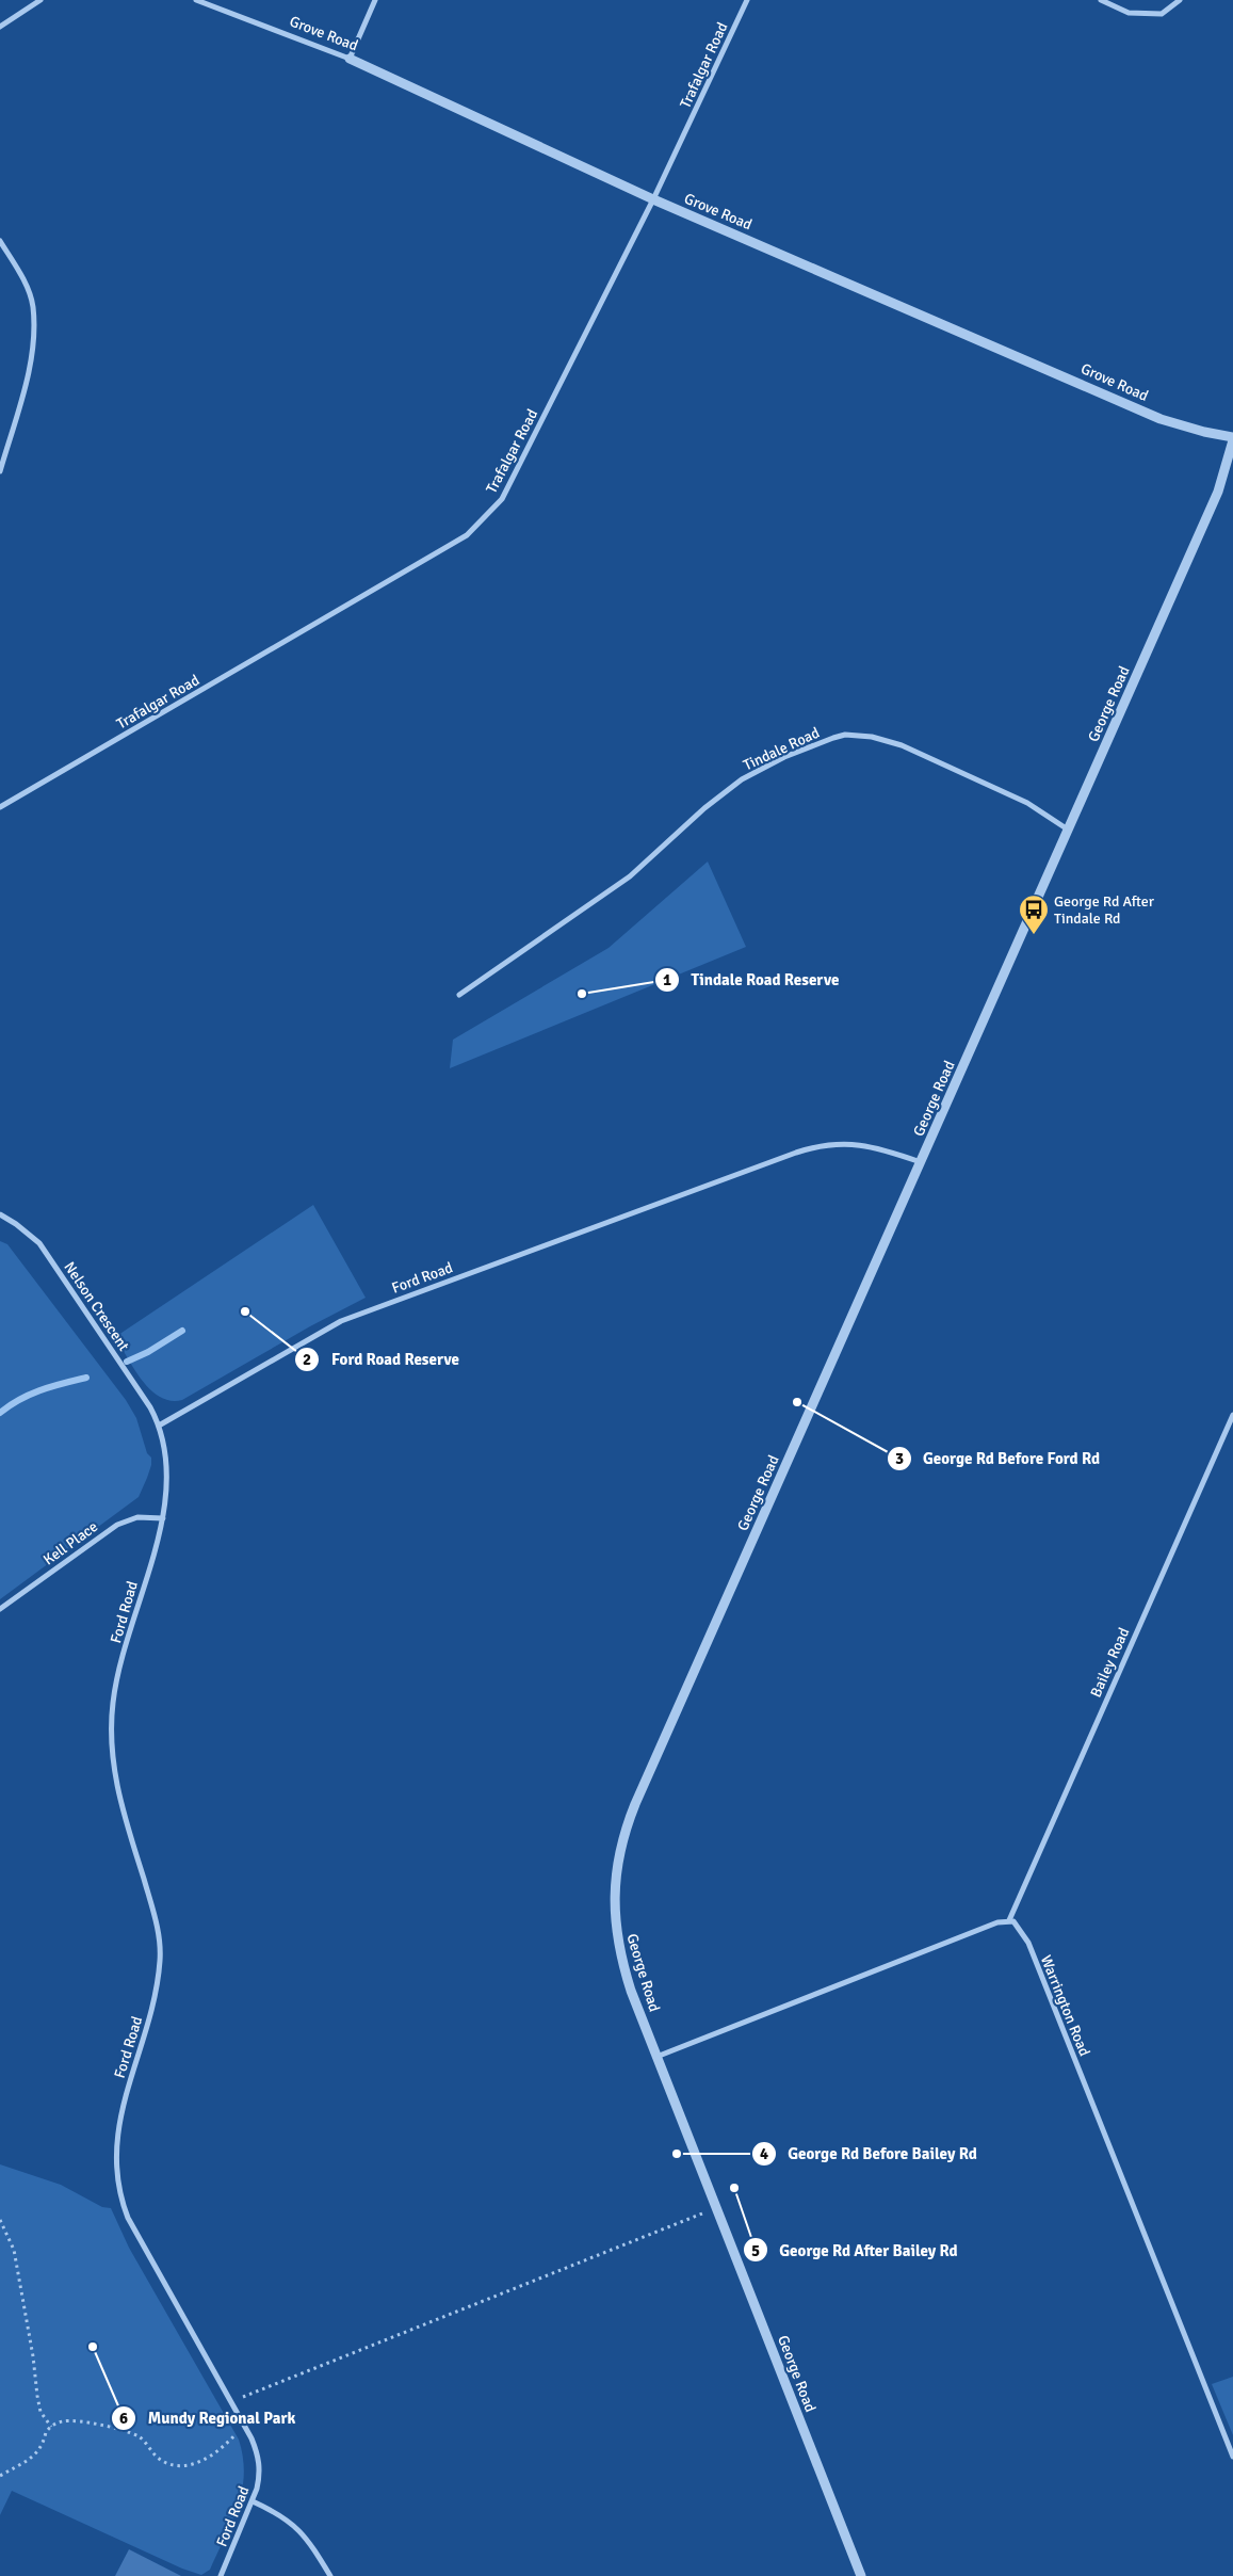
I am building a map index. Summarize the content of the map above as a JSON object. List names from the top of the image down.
{
  "streets": {
    "street": [
      "Grove Road",
      "Trafalgar Road",
      "George Road",
      "Tindale Road",
      "Ford Road",
      "Nelson Crescent",
      "Kell Place",
      "Bailey Road",
      "Warrington Road"
    ]
  },
  "crossings": [
    ["Grove Road", "Trafalgar Road"],
    ["George Road", "Tindale Road"],
    ["George Road", "Ford Road"],
    ["Ford Road", "Nelson Crescent"],
    ["Ford Road", "Kell Place"],
    ["Bailey Road", "Warrington Road"]
  ],
  "places": {
    "bus stop": ["George Rd After Tindale Rd"],
    "other": [
      "Tindale Road Reserve",
      "Ford Road Reserve",
      "George Rd Before Ford Rd",
      "George Rd Before Bailey Rd",
      "George Rd After Bailey Rd",
      "Mundy Regional Park"
    ]
  }
}
